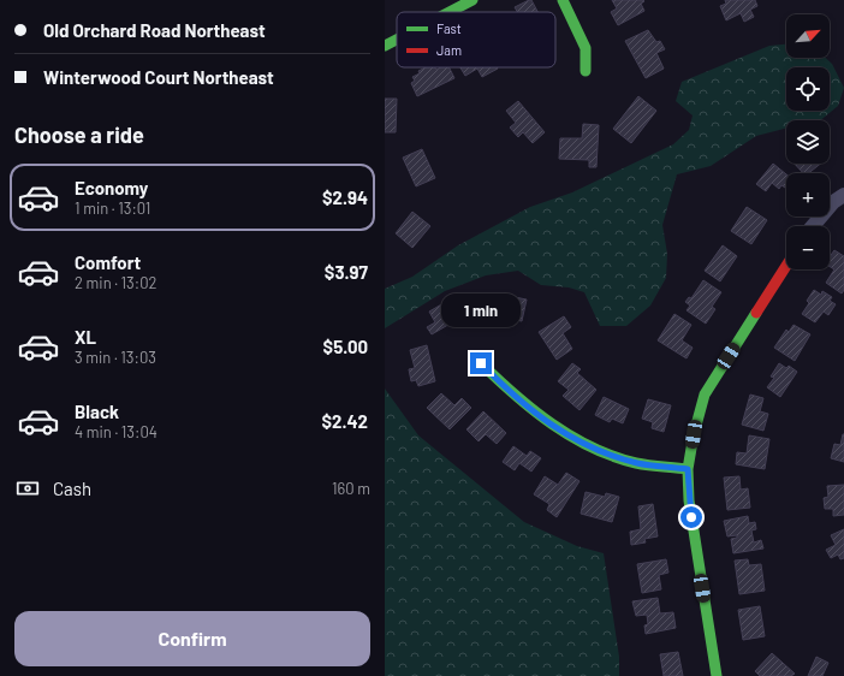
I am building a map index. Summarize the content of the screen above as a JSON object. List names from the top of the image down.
{
  "legend": ["Fast", "Jam"],
  "north": "top right",
  "page": {
    "banner": ["Old Orchard Road Northeast", "Winterwood Court Northeast"],
    "map_buttons": ["+", "−"],
    "heading": "Choose a ride",
    "list": [
      {
        "name": "Economy",
        "note": "1 min · 13:01",
        "value": "$2.94"
      },
      {
        "name": "Comfort",
        "note": "2 min · 13:02",
        "value": "$3.97"
      },
      {
        "name": "XL",
        "note": "3 min · 13:03",
        "value": "$5.00"
      },
      {
        "name": "Black",
        "note": "4 min · 13:04",
        "value": "$2.42"
      }
    ],
    "bubble": "1 min",
    "pay": ["Cash", "160 m"],
    "buttons": "Confirm"
  }
}
